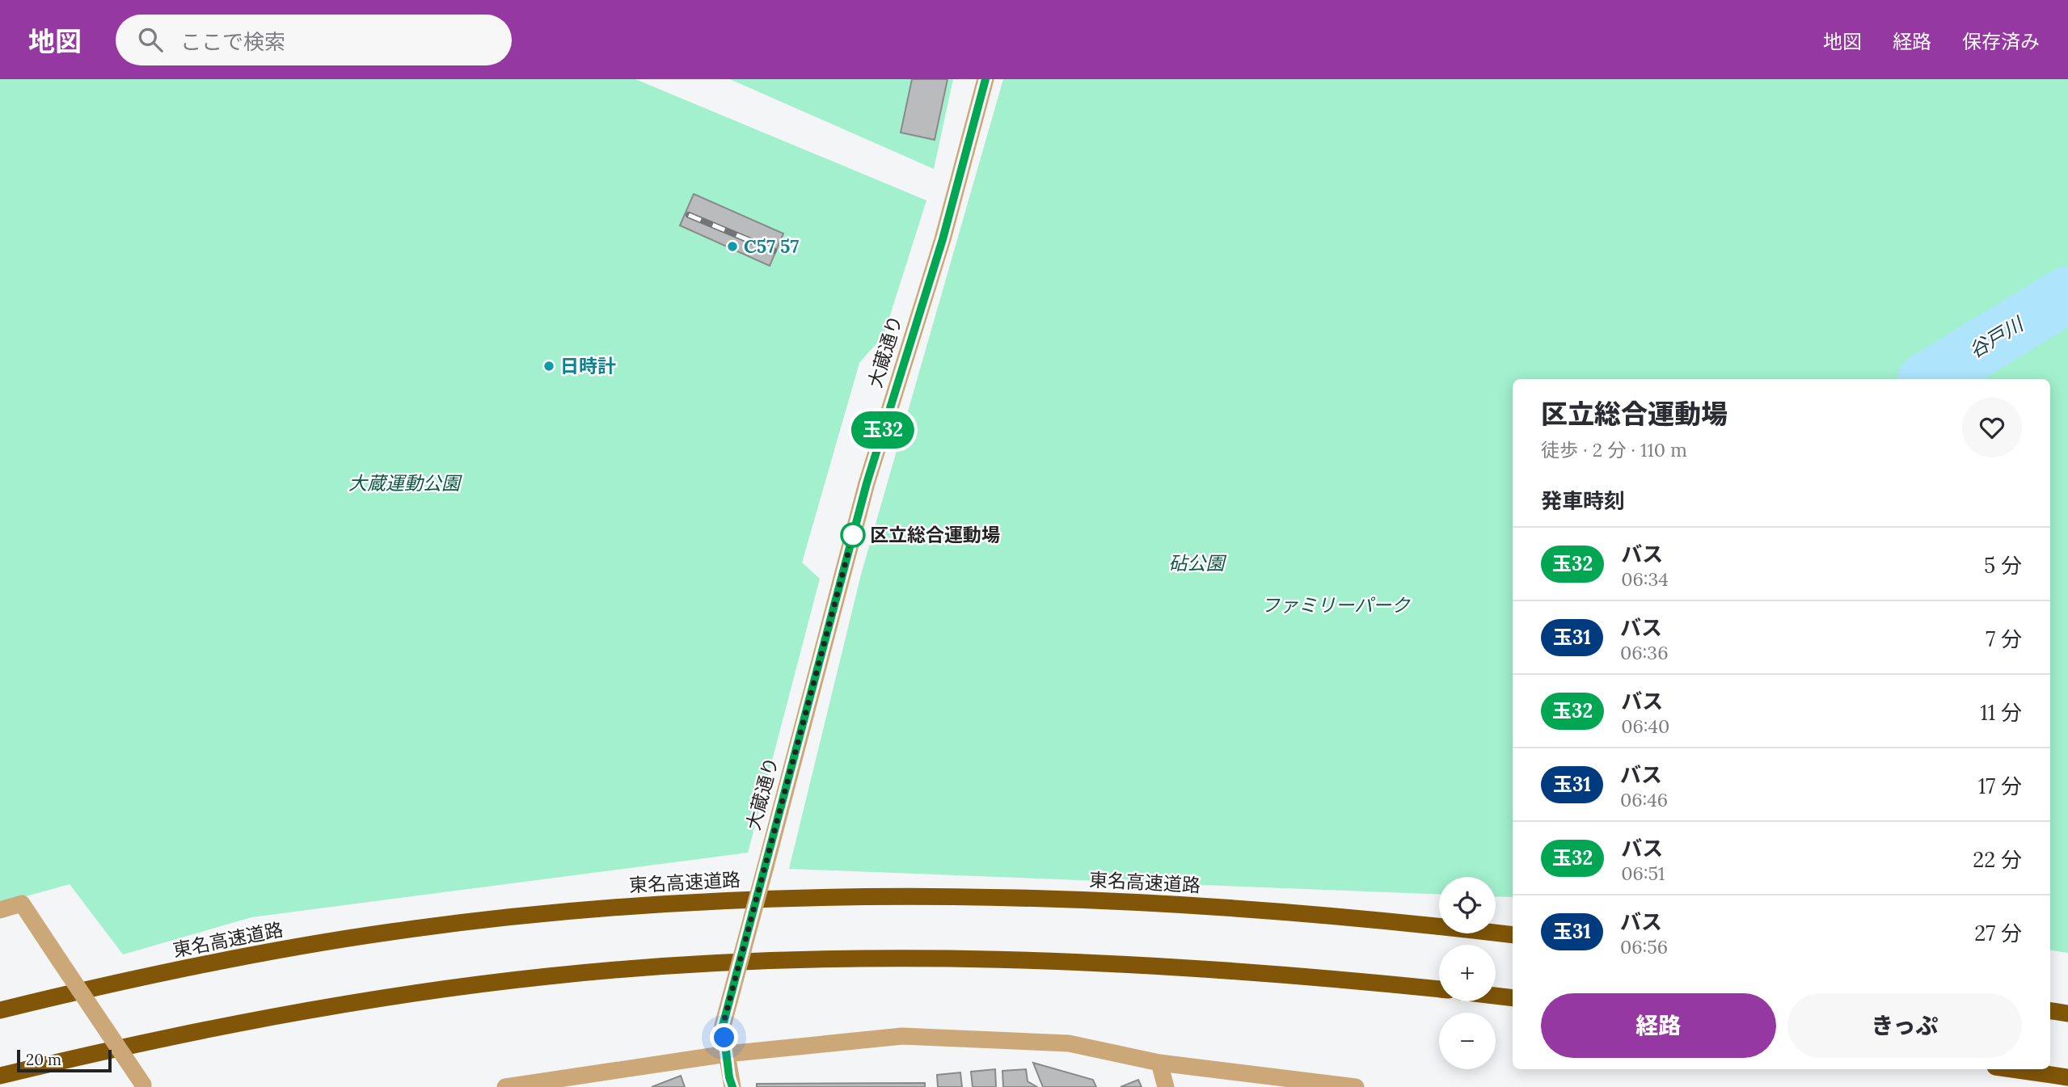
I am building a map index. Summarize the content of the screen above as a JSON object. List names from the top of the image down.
{
  "streets": {
    "highway": ["東名高速道路"],
    "street": ["大蔵通り"]
  },
  "water": ["谷戸川"],
  "parks": ["大蔵運動公園", "砧公園", "ファミリーパーク"],
  "places": ["C57 57", "日時計", "区立総合運動場"],
  "lines": ["bus line 玉32"],
  "scale_bar": "20 m",
  "page": {
    "header": "地図",
    "search": "ここで検索",
    "nav": ["地図", "経路", "保存済み"],
    "on_map": "玉32",
    "heading": [
      ["区立総合運動場", "徒歩 · 2 分 · 110 m"],
      "発車時刻"
    ],
    "list": [
      {
        "mark": "玉32",
        "name": "バス",
        "note": "06:34",
        "value": "5 分"
      },
      {
        "mark": "玉31",
        "name": "バス",
        "note": "06:36",
        "value": "7 分"
      },
      {
        "mark": "玉32",
        "name": "バス",
        "note": "06:40",
        "value": "11 分"
      },
      {
        "mark": "玉31",
        "name": "バス",
        "note": "06:46",
        "value": "17 分"
      },
      {
        "mark": "玉32",
        "name": "バス",
        "note": "06:51",
        "value": "22 分"
      },
      {
        "mark": "玉31",
        "name": "バス",
        "note": "06:56",
        "value": "27 分"
      }
    ],
    "map_buttons": ["+", "−"],
    "buttons": ["経路", "きっぷ"],
    "scale": "20 m"
  }
}
